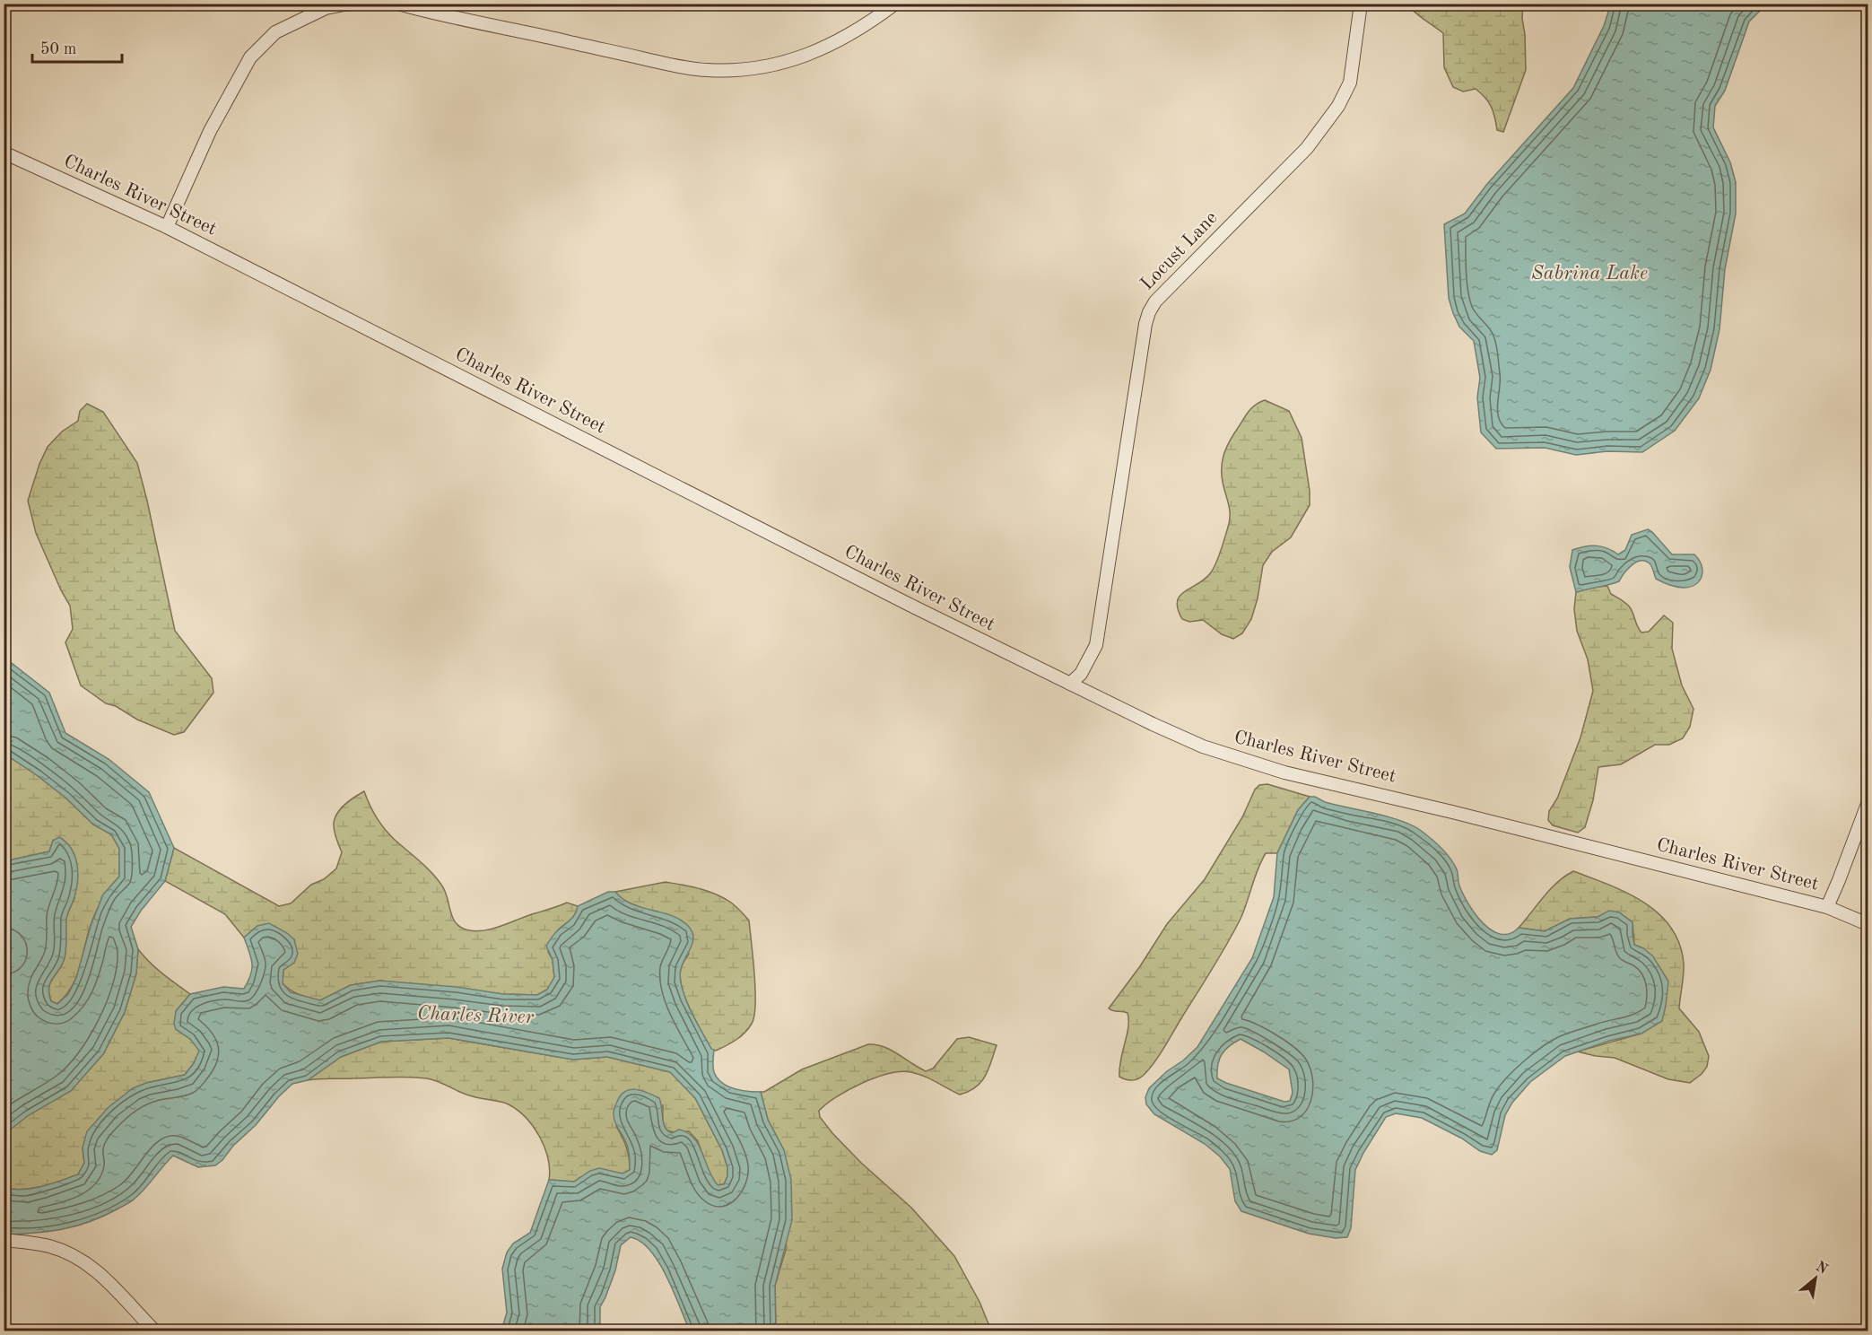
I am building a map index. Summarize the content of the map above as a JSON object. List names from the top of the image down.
{
  "streets": {
    "street": ["Charles River Street", "Locust Lane"]
  },
  "crossings": [
    ["Charles River Street", "Locust Lane"]
  ],
  "water": ["Sabrina Lake", "Charles River"],
  "scale_bar": "50 m",
  "north": "top right"
}
